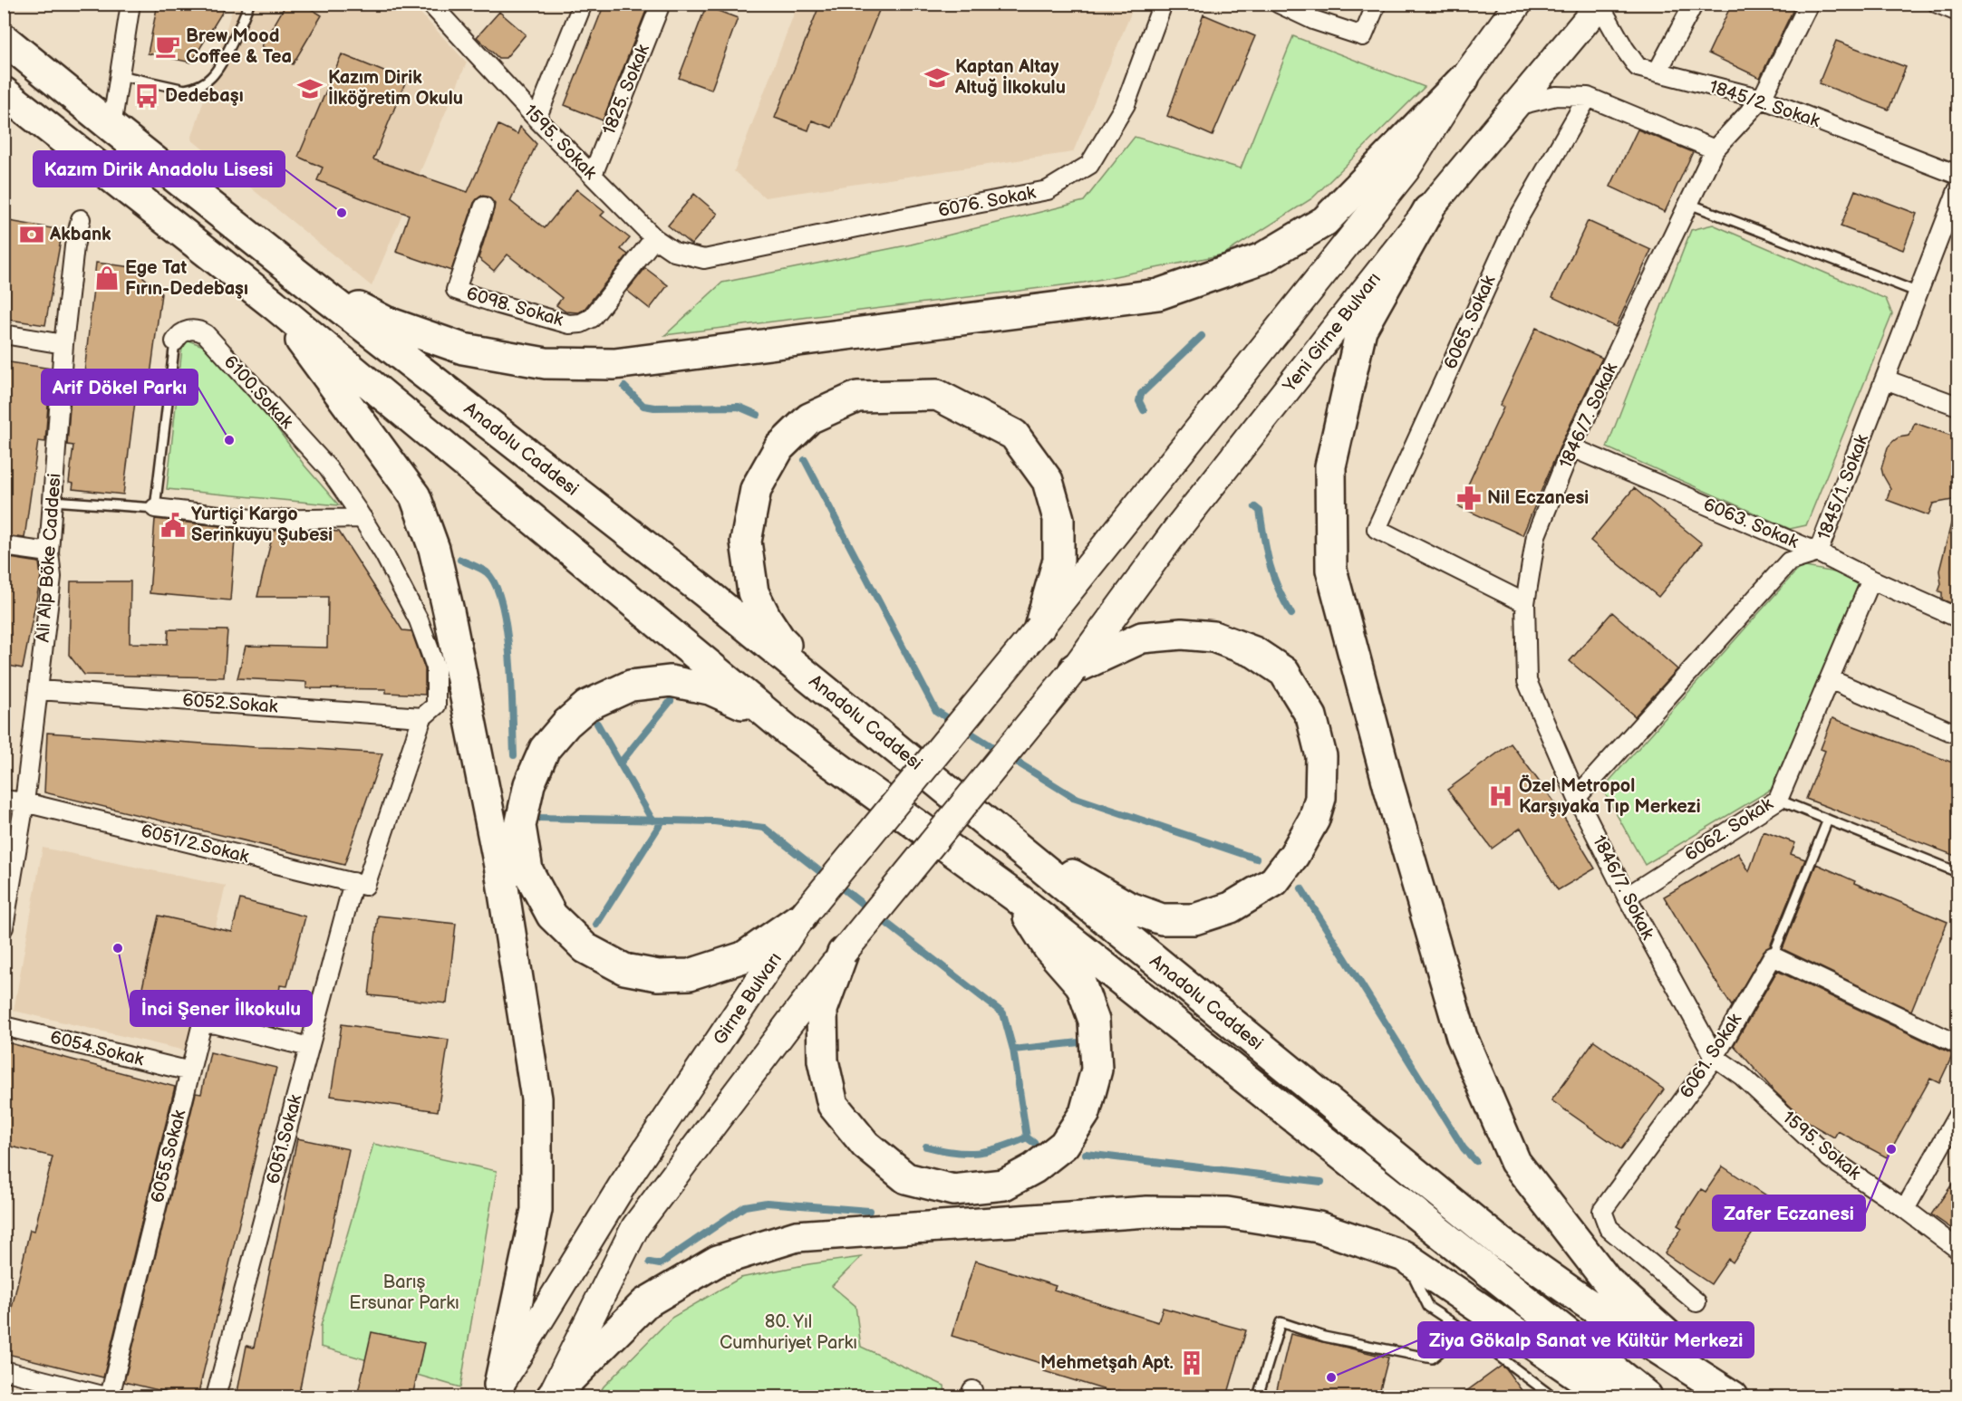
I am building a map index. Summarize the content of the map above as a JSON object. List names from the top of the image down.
{
  "streets": {
    "highway": ["Anadolu Caddesi"],
    "main road": ["Yeni Girne Bulvarı", "Girne Bulvarı"],
    "street": [
      "1825. Sokak",
      "1845/2. Sokak",
      "1595. Sokak",
      "6076. Sokak",
      "6098. Sokak",
      "6065. Sokak",
      "6100.Sokak",
      "1846/7. Sokak",
      "1845/1. Sokak",
      "6063. Sokak",
      "Ali Alp Böke Caddesi",
      "6052.Sokak",
      "6062. Sokak",
      "6051/2.Sokak",
      "6054.Sokak",
      "6061. Sokak",
      "6051.Sokak",
      "6055.Sokak"
    ]
  },
  "crossings": [
    ["1825. Sokak", "1595. Sokak"],
    ["1845/2. Sokak", "Yeni Girne Bulvarı"],
    ["1845/2. Sokak", "1846/7. Sokak"],
    ["1595. Sokak", "6076. Sokak"],
    ["1595. Sokak", "6098. Sokak"],
    ["1595. Sokak", "1846/7. Sokak"],
    ["1595. Sokak", "6061. Sokak"],
    ["6065. Sokak", "1846/7. Sokak"],
    ["6100.Sokak", "6052.Sokak"],
    ["6100.Sokak", "6051/2.Sokak"],
    ["6100.Sokak", "6051.Sokak"],
    ["1846/7. Sokak", "1845/1. Sokak"],
    ["1846/7. Sokak", "6063. Sokak"],
    ["1846/7. Sokak", "6062. Sokak"],
    ["1846/7. Sokak", "6061. Sokak"],
    ["1845/1. Sokak", "6063. Sokak"],
    ["6063. Sokak", "6062. Sokak"],
    ["Ali Alp Böke Caddesi", "6052.Sokak"],
    ["Ali Alp Böke Caddesi", "6051/2.Sokak"],
    ["6051/2.Sokak", "6051.Sokak"],
    ["6054.Sokak", "6055.Sokak"],
    ["6051.Sokak", "6055.Sokak"]
  ],
  "parks": ["Barış Ersunar Parkı", "80. Yıl Cumhuriyet Parkı"],
  "places": {
    "cafe": ["Brew Mood Coffee & Tea"],
    "school or university": ["Kaptan Altay Altuğ İlkokulu", "Kazım Dirik İlköğretim Okulu"],
    "bus stop": ["Dedebaşı"],
    "other": [
      "Kazım Dirik Anadolu Lisesi",
      "Arif Dökel Parkı",
      "İnci Şener İlkokulu",
      "Zafer Eczanesi",
      "Ziya Gökalp Sanat ve Kültür Merkezi"
    ],
    "bank": ["Akbank"],
    "shop": ["Ege Tat Fırın-Dedebaşı"],
    "pharmacy": ["Nil Eczanesi"],
    "public building": ["Yurtiçi Kargo Serinkuyu Şubesi"],
    "hospital": ["Özel Metropol Karşıyaka Tıp Merkezi"],
    "building": ["Mehmetşah Apt."]
  }
}
